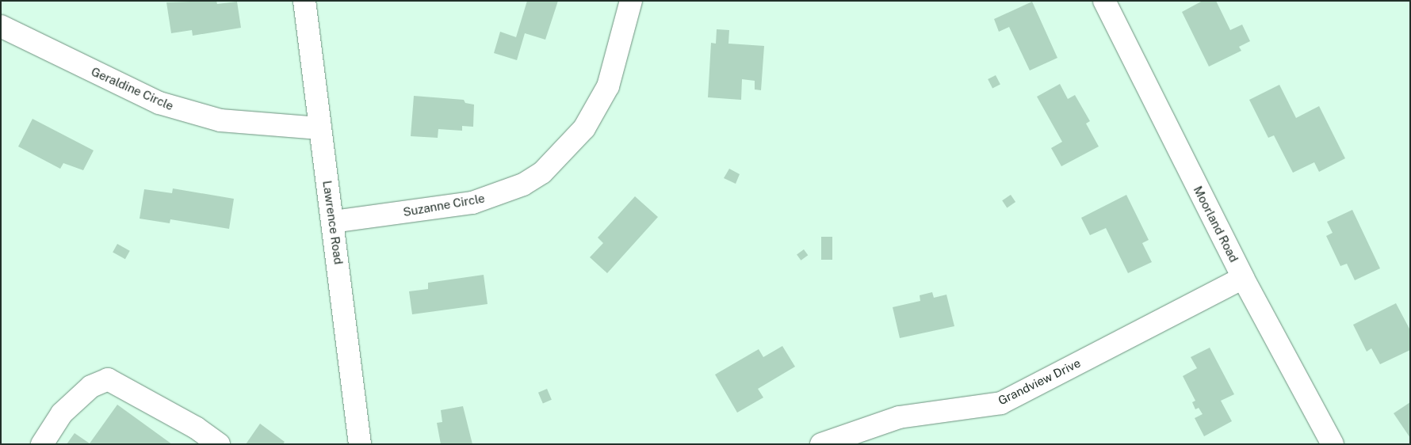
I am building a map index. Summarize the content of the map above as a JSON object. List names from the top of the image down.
{
  "streets": {
    "street": [
      "Geraldine Circle",
      "Suzanne Circle",
      "Lawrence Road",
      "Moorland Road",
      "Grandview Drive"
    ]
  },
  "crossings": [
    ["Geraldine Circle", "Lawrence Road"],
    ["Suzanne Circle", "Lawrence Road"],
    ["Moorland Road", "Grandview Drive"]
  ]
}
